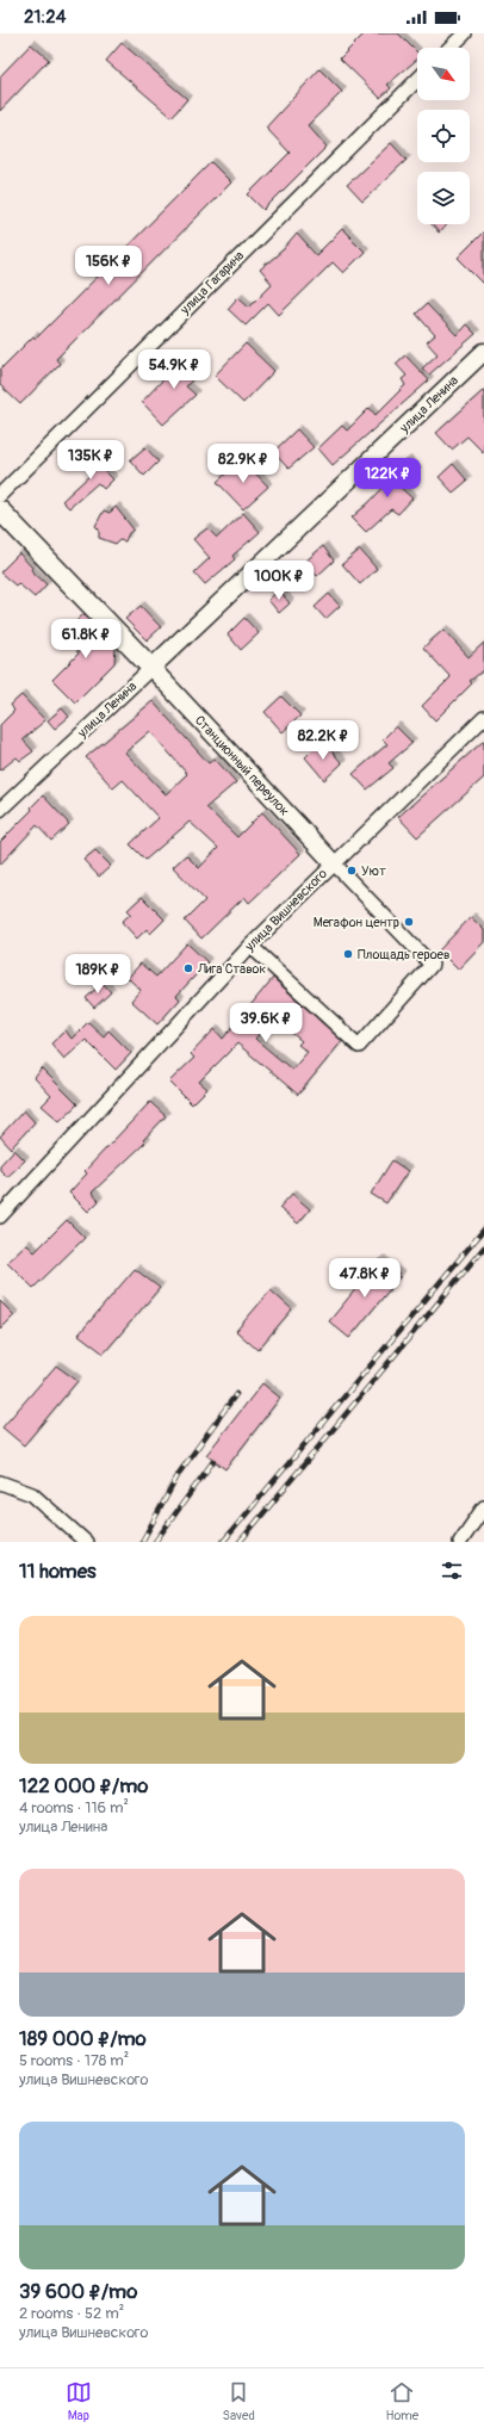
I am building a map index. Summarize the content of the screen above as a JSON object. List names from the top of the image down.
{
  "streets": {
    "street": [
      "улица Гагарина",
      "улица Ленина",
      "Станционный переулок",
      "улица Вишневского"
    ]
  },
  "crossings": [
    ["улица Ленина", "Станционный переулок"],
    ["Станционный переулок", "улица Вишневского"]
  ],
  "places": [
    "Уют",
    "Мегафон центр",
    "Площадь героев",
    "Лига Ставок"
  ],
  "north": "bottom right",
  "page": {
    "status": "21:24",
    "price": [
      "156K ₽",
      "54.9K ₽",
      "135K ₽",
      "82.9K ₽",
      "122K ₽",
      "100K ₽",
      "61.8K ₽",
      "82.2K ₽",
      "189K ₽",
      "39.6K ₽",
      "47.8K ₽"
    ],
    "heading": "11 homes",
    "list": [
      {
        "name": "122 000 ₽/mo",
        "note": "4 rooms · 116 m² · улица Ленина"
      },
      {
        "name": "189 000 ₽/mo",
        "note": "5 rooms · 178 m² · улица Вишневского"
      },
      {
        "name": "39 600 ₽/mo",
        "note": "2 rooms · 52 m² · улица Вишневского"
      }
    ],
    "tabs": ["Map", "Saved", "Home"]
  }
}
